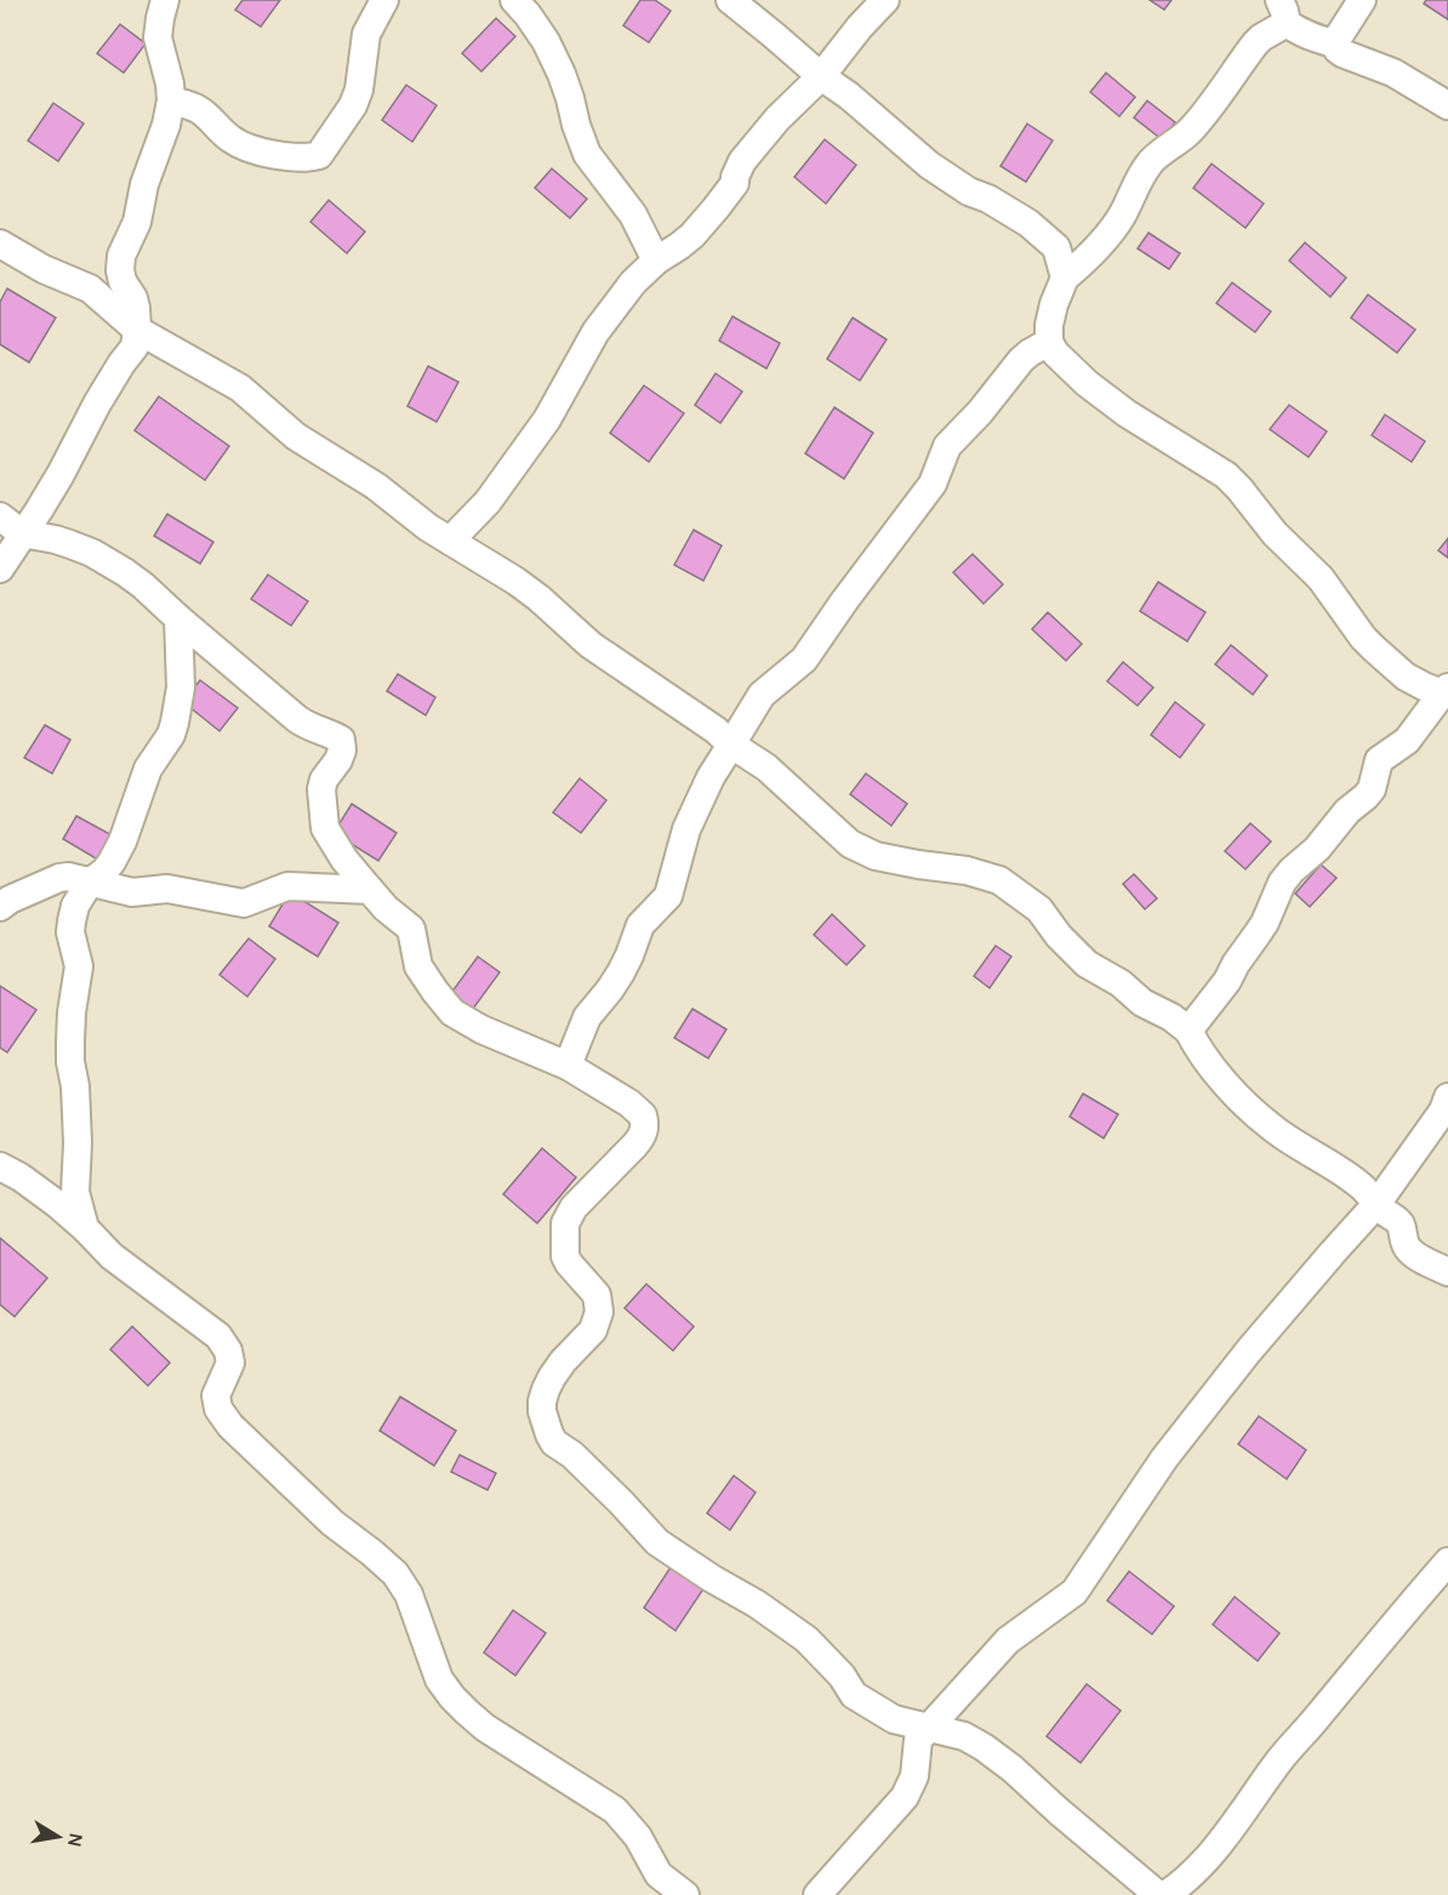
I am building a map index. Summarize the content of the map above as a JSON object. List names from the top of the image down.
{
  "north": "right"
}
